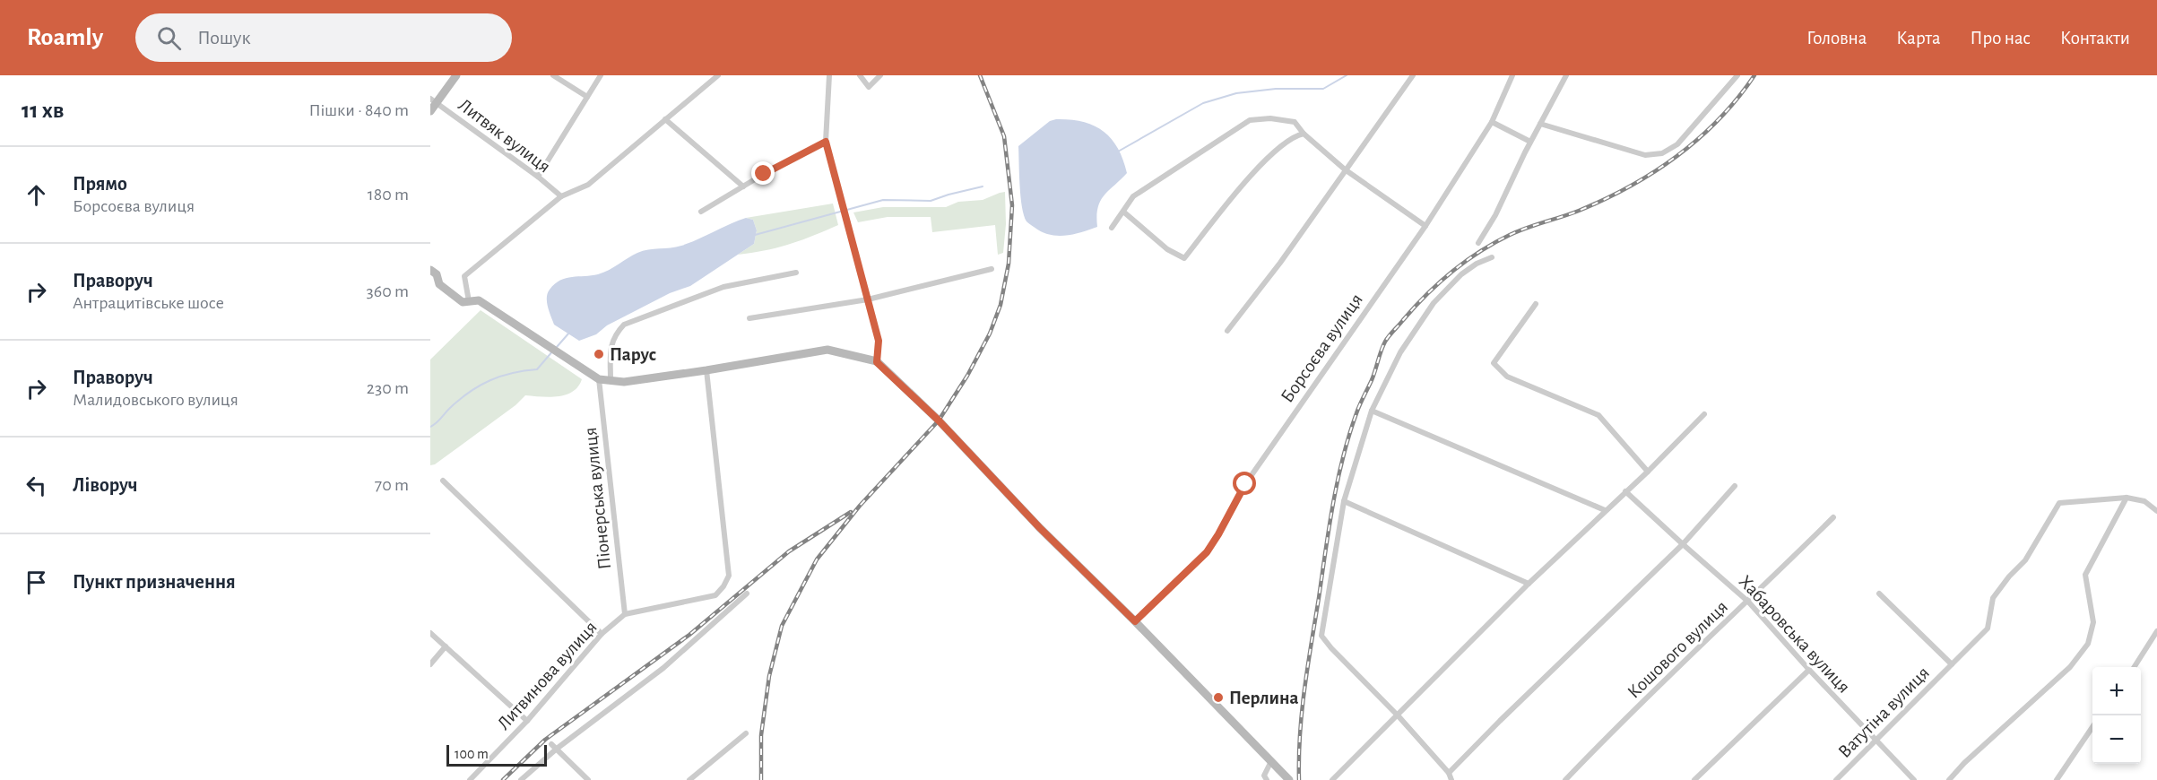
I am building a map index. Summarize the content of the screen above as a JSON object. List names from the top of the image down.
{
  "streets": {
    "street": [
      "Литвяк вулиця",
      "Борсоєва вулиця",
      "Піонерська вулиця",
      "Хабаровська вулиця",
      "Кошового вулиця",
      "Литвинова вулиця",
      "Ватутіна вулиця"
    ]
  },
  "crossings": [
    ["Піонерська вулиця", "Литвинова вулиця"],
    ["Хабаровська вулиця", "Кошового вулиця"],
    ["Хабаровська вулиця", "Ватутіна вулиця"]
  ],
  "places": ["Парус", "Перлина"],
  "scale_bar": "100 m",
  "page": {
    "header": "Roamly",
    "search": "Пошук",
    "nav": [
      "Головна",
      "Карта",
      "Про нас",
      "Контакти"
    ],
    "heading": ["11 хв", "Пішки · 840 m"],
    "list": [
      ["Прямо", "Борсоєва вулиця", "180 m"],
      ["Праворуч", "Антрацитівське шосе", "360 m"],
      ["Праворуч", "Малидовського вулиця", "230 m"],
      ["Ліворуч", "70 m"],
      "Пункт призначення"
    ],
    "map_buttons": ["+", "−"],
    "scale": "100 m"
  }
}
